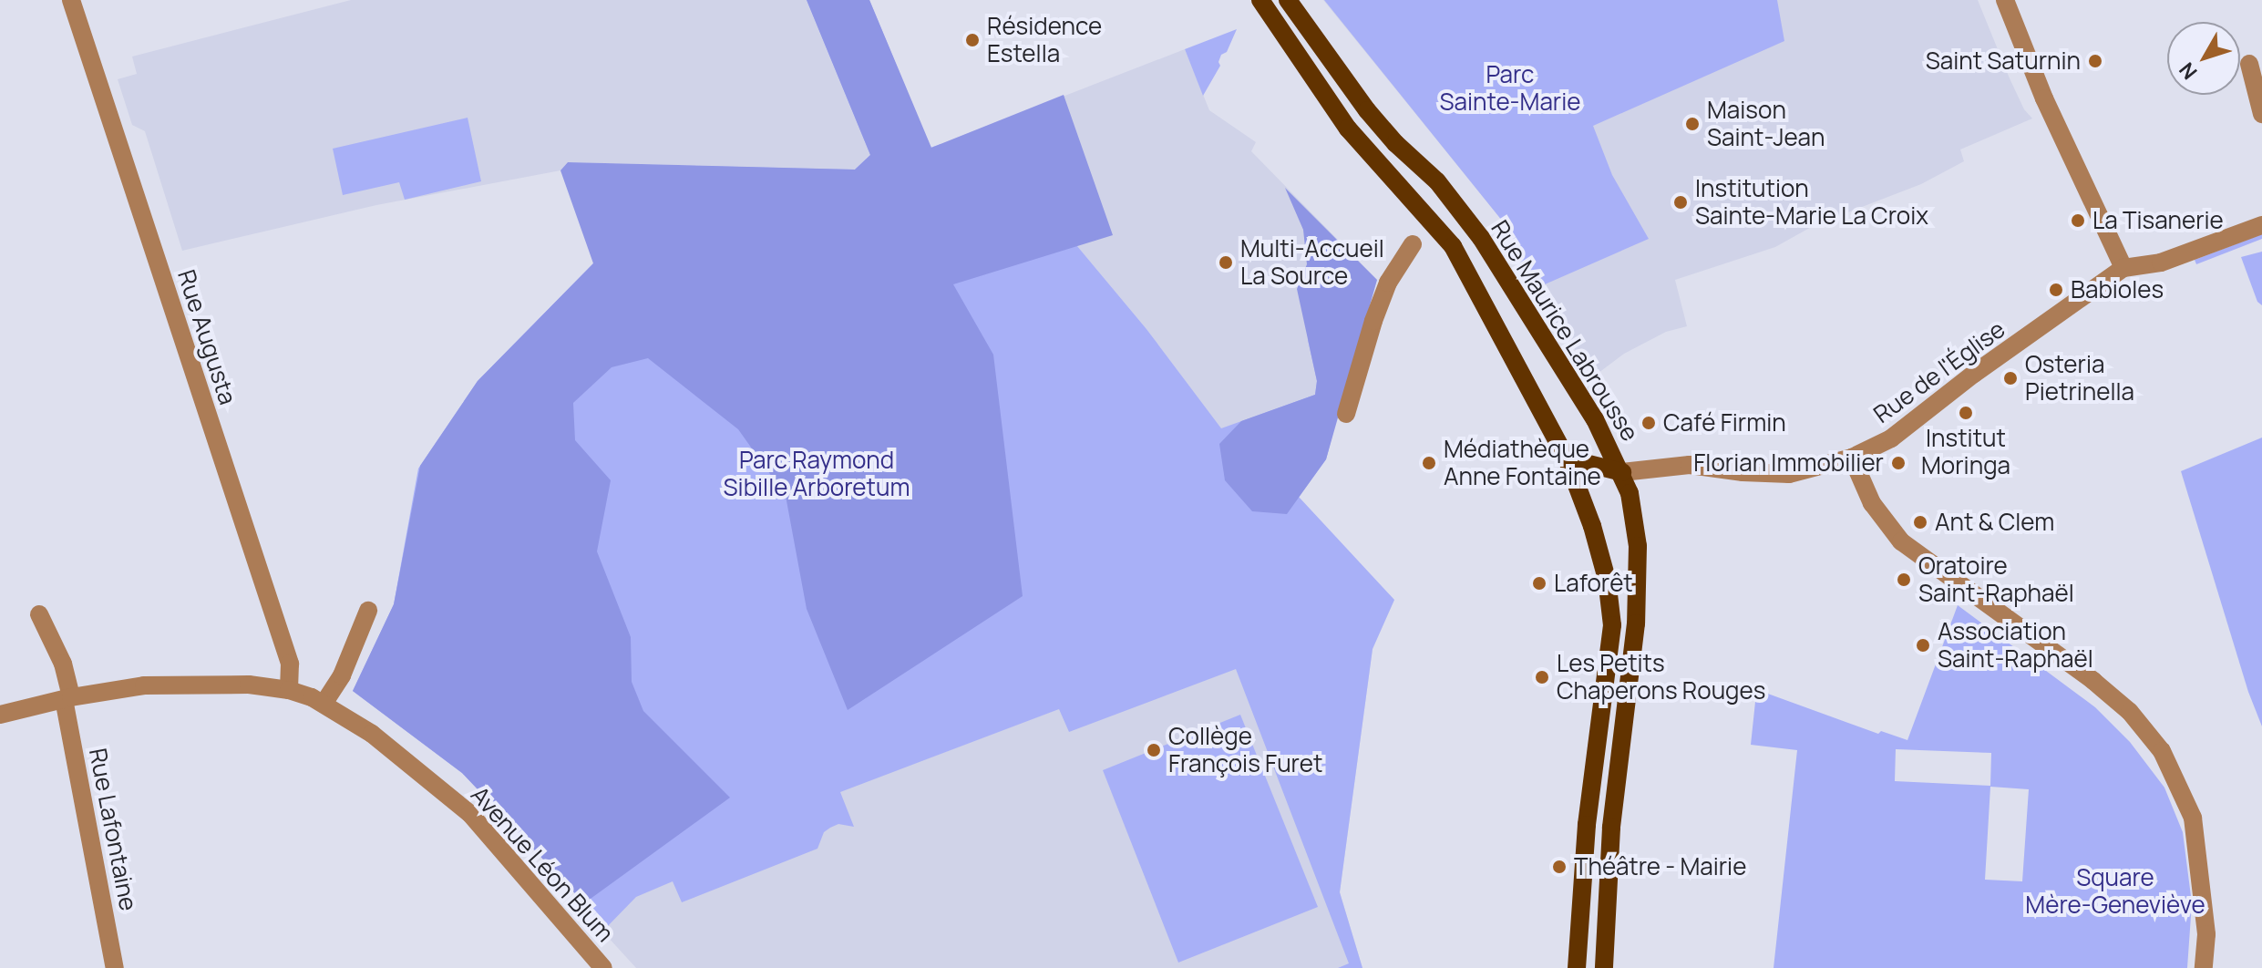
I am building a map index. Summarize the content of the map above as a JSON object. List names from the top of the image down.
{
  "streets": {
    "main road": ["Rue Maurice Labrousse"],
    "street": [
      "Rue Augusta",
      "Rue de l'Église",
      "Rue Lafontaine",
      "Avenue Léon Blum"
    ]
  },
  "crossings": [
    ["Rue Maurice Labrousse", "Rue de l'Église"],
    ["Rue Augusta", "Avenue Léon Blum"],
    ["Rue Lafontaine", "Avenue Léon Blum"]
  ],
  "parks": ["Parc Sainte-Marie", "Parc Raymond Sibille Arboretum", "Square Mère-Geneviève"],
  "places": [
    "Résidence Estella",
    "Saint Saturnin",
    "Maison Saint-Jean",
    "Institution Sainte-Marie La Croix",
    "La Tisanerie",
    "Multi-Accueil La Source",
    "Babioles",
    "Osteria Pietrinella",
    "Institut Moringa",
    "Café Firmin",
    "Médiathèque Anne Fontaine",
    "Florian Immobilier",
    "Ant & Clem",
    "Oratoire Saint-Raphaël",
    "Laforêt",
    "Association Saint-Raphaël",
    "Les Petits Chaperons Rouges",
    "Collège François Furet",
    "Théâtre - Mairie"
  ],
  "north": "bottom left"
}
